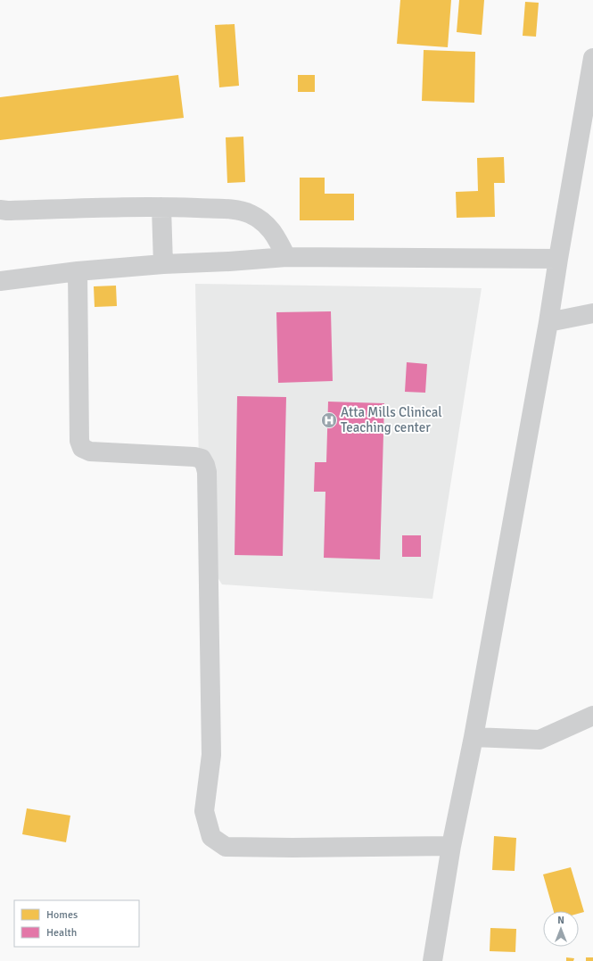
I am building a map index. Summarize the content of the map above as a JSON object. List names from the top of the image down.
{
  "places": {
    "hospital": ["Atta Mills Clinical Teaching center"]
  },
  "legend": ["Homes", "Health"],
  "north": "top"
}
